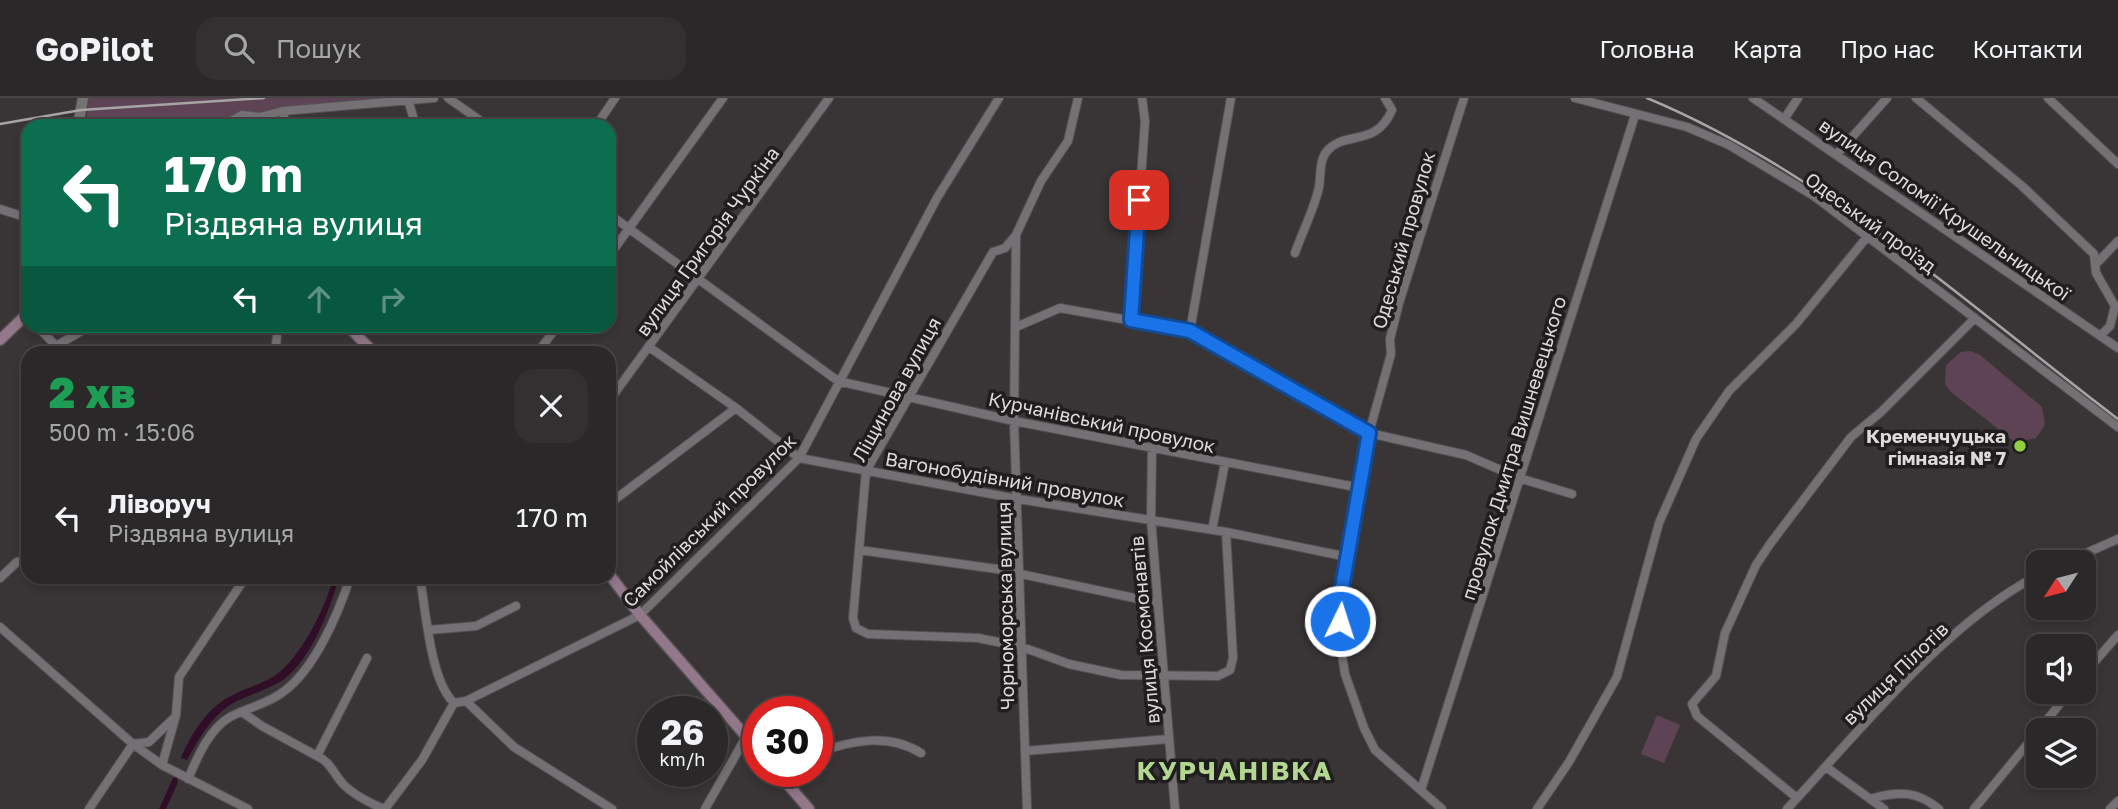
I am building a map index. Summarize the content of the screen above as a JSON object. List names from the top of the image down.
{
  "streets": {
    "street": [
      "вулиця Соломії Крушельницької",
      "Одеський проїзд",
      "Одеський провулок",
      "вулиця Григорія Чуркіна",
      "Ліщинова вулиця",
      "Курчанівський провулок",
      "провулок Дмитра Вишневецького",
      "Вагонобудівний провулок",
      "Самойлівський провулок",
      "Чорноморська вулиця",
      "вулиця Космонавтів",
      "вулиця Пілотів"
    ]
  },
  "crossings": [
    ["Одеський проїзд", "провулок Дмитра Вишневецького"],
    ["Одеський провулок", "Курчанівський провулок"],
    ["Одеський провулок", "провулок Дмитра Вишневецького"],
    ["Одеський провулок", "Вагонобудівний провулок"],
    ["вулиця Григорія Чуркіна", "Вагонобудівний провулок"],
    ["Ліщинова вулиця", "Курчанівський провулок"],
    ["Ліщинова вулиця", "Вагонобудівний провулок"],
    ["Ліщинова вулиця", "Чорноморська вулиця"],
    ["Ліщинова вулиця", "вулиця Космонавтів"],
    ["Курчанівський провулок", "Самойлівський провулок"],
    ["Курчанівський провулок", "Чорноморська вулиця"],
    ["Курчанівський провулок", "вулиця Космонавтів"],
    ["Вагонобудівний провулок", "Самойлівський провулок"],
    ["Вагонобудівний провулок", "Чорноморська вулиця"],
    ["Вагонобудівний провулок", "вулиця Космонавтів"]
  ],
  "districts": ["КУРЧАНІВКА"],
  "places": ["Кременчуцька гімназія № 7"],
  "north": "bottom left",
  "page": {
    "header": "GoPilot",
    "search": "Пошук",
    "nav": [
      "Головна",
      "Карта",
      "Про нас",
      "Контакти"
    ],
    "turn": ["170 m", "Різдвяна вулиця"],
    "heading": ["2 хв", "500 m · 15:06"],
    "list": [
      {
        "name": "Ліворуч",
        "note": "Різдвяна вулиця",
        "value": "170 m"
      }
    ],
    "speed": "26 km/h",
    "limit": "30"
  }
}
